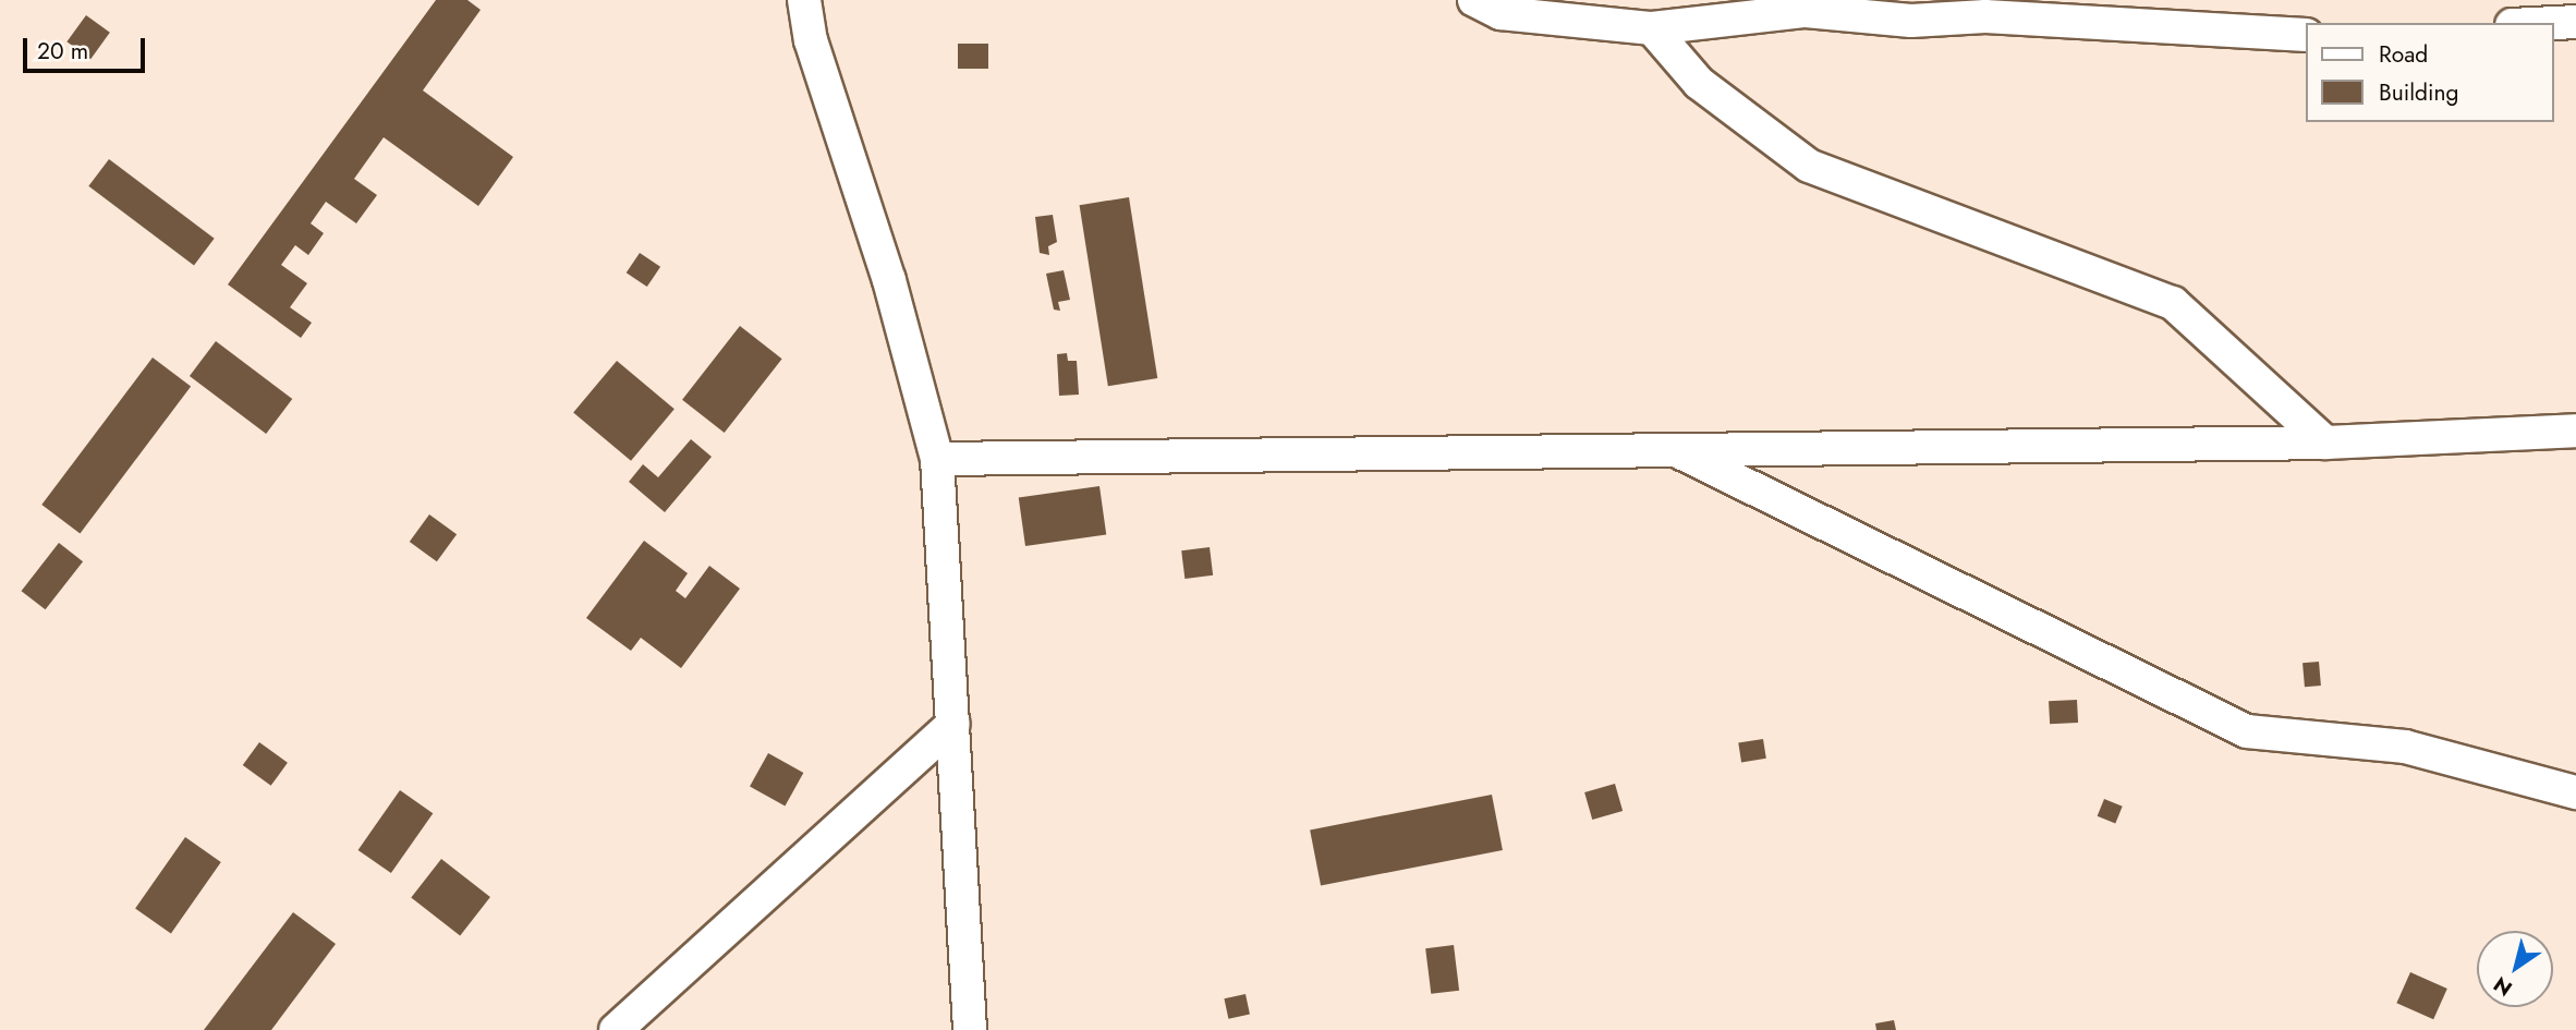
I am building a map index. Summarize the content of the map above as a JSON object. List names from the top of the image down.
{
  "legend": ["Road", "Building"],
  "scale_bar": "20 m",
  "north": "bottom left"
}
